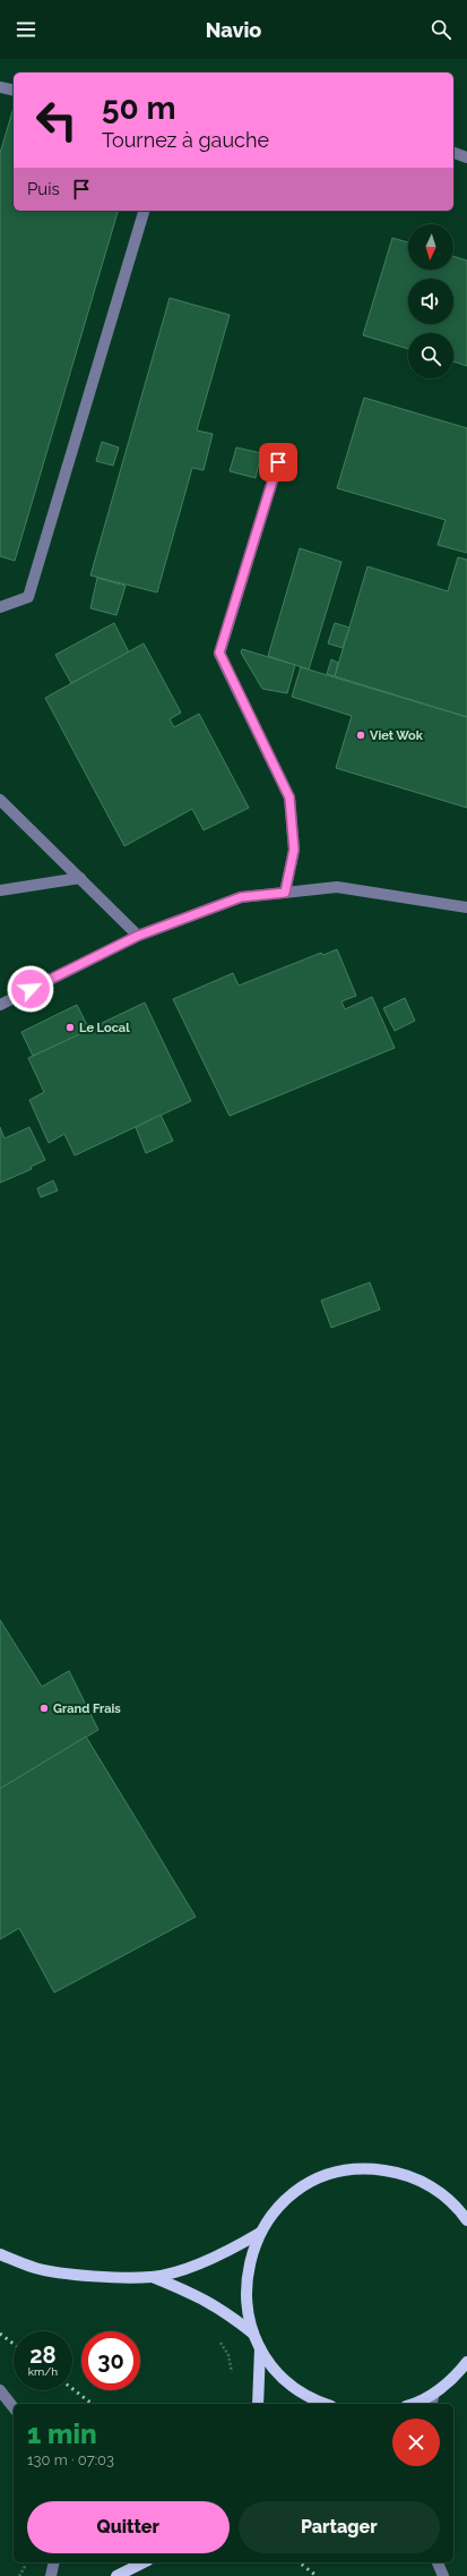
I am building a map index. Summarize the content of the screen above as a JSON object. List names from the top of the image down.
{
  "places": ["Viet Wok", "Le Local", "Grand Frais"],
  "north": "bottom",
  "page": {
    "header": "Navio",
    "turn": ["50 m", "Tournez à gauche"],
    "then": "Puis",
    "speed": "28 km/h",
    "limit": "30",
    "heading": ["1 min", "130 m · 07:03"],
    "buttons": ["Quitter", "Partager"]
  }
}
